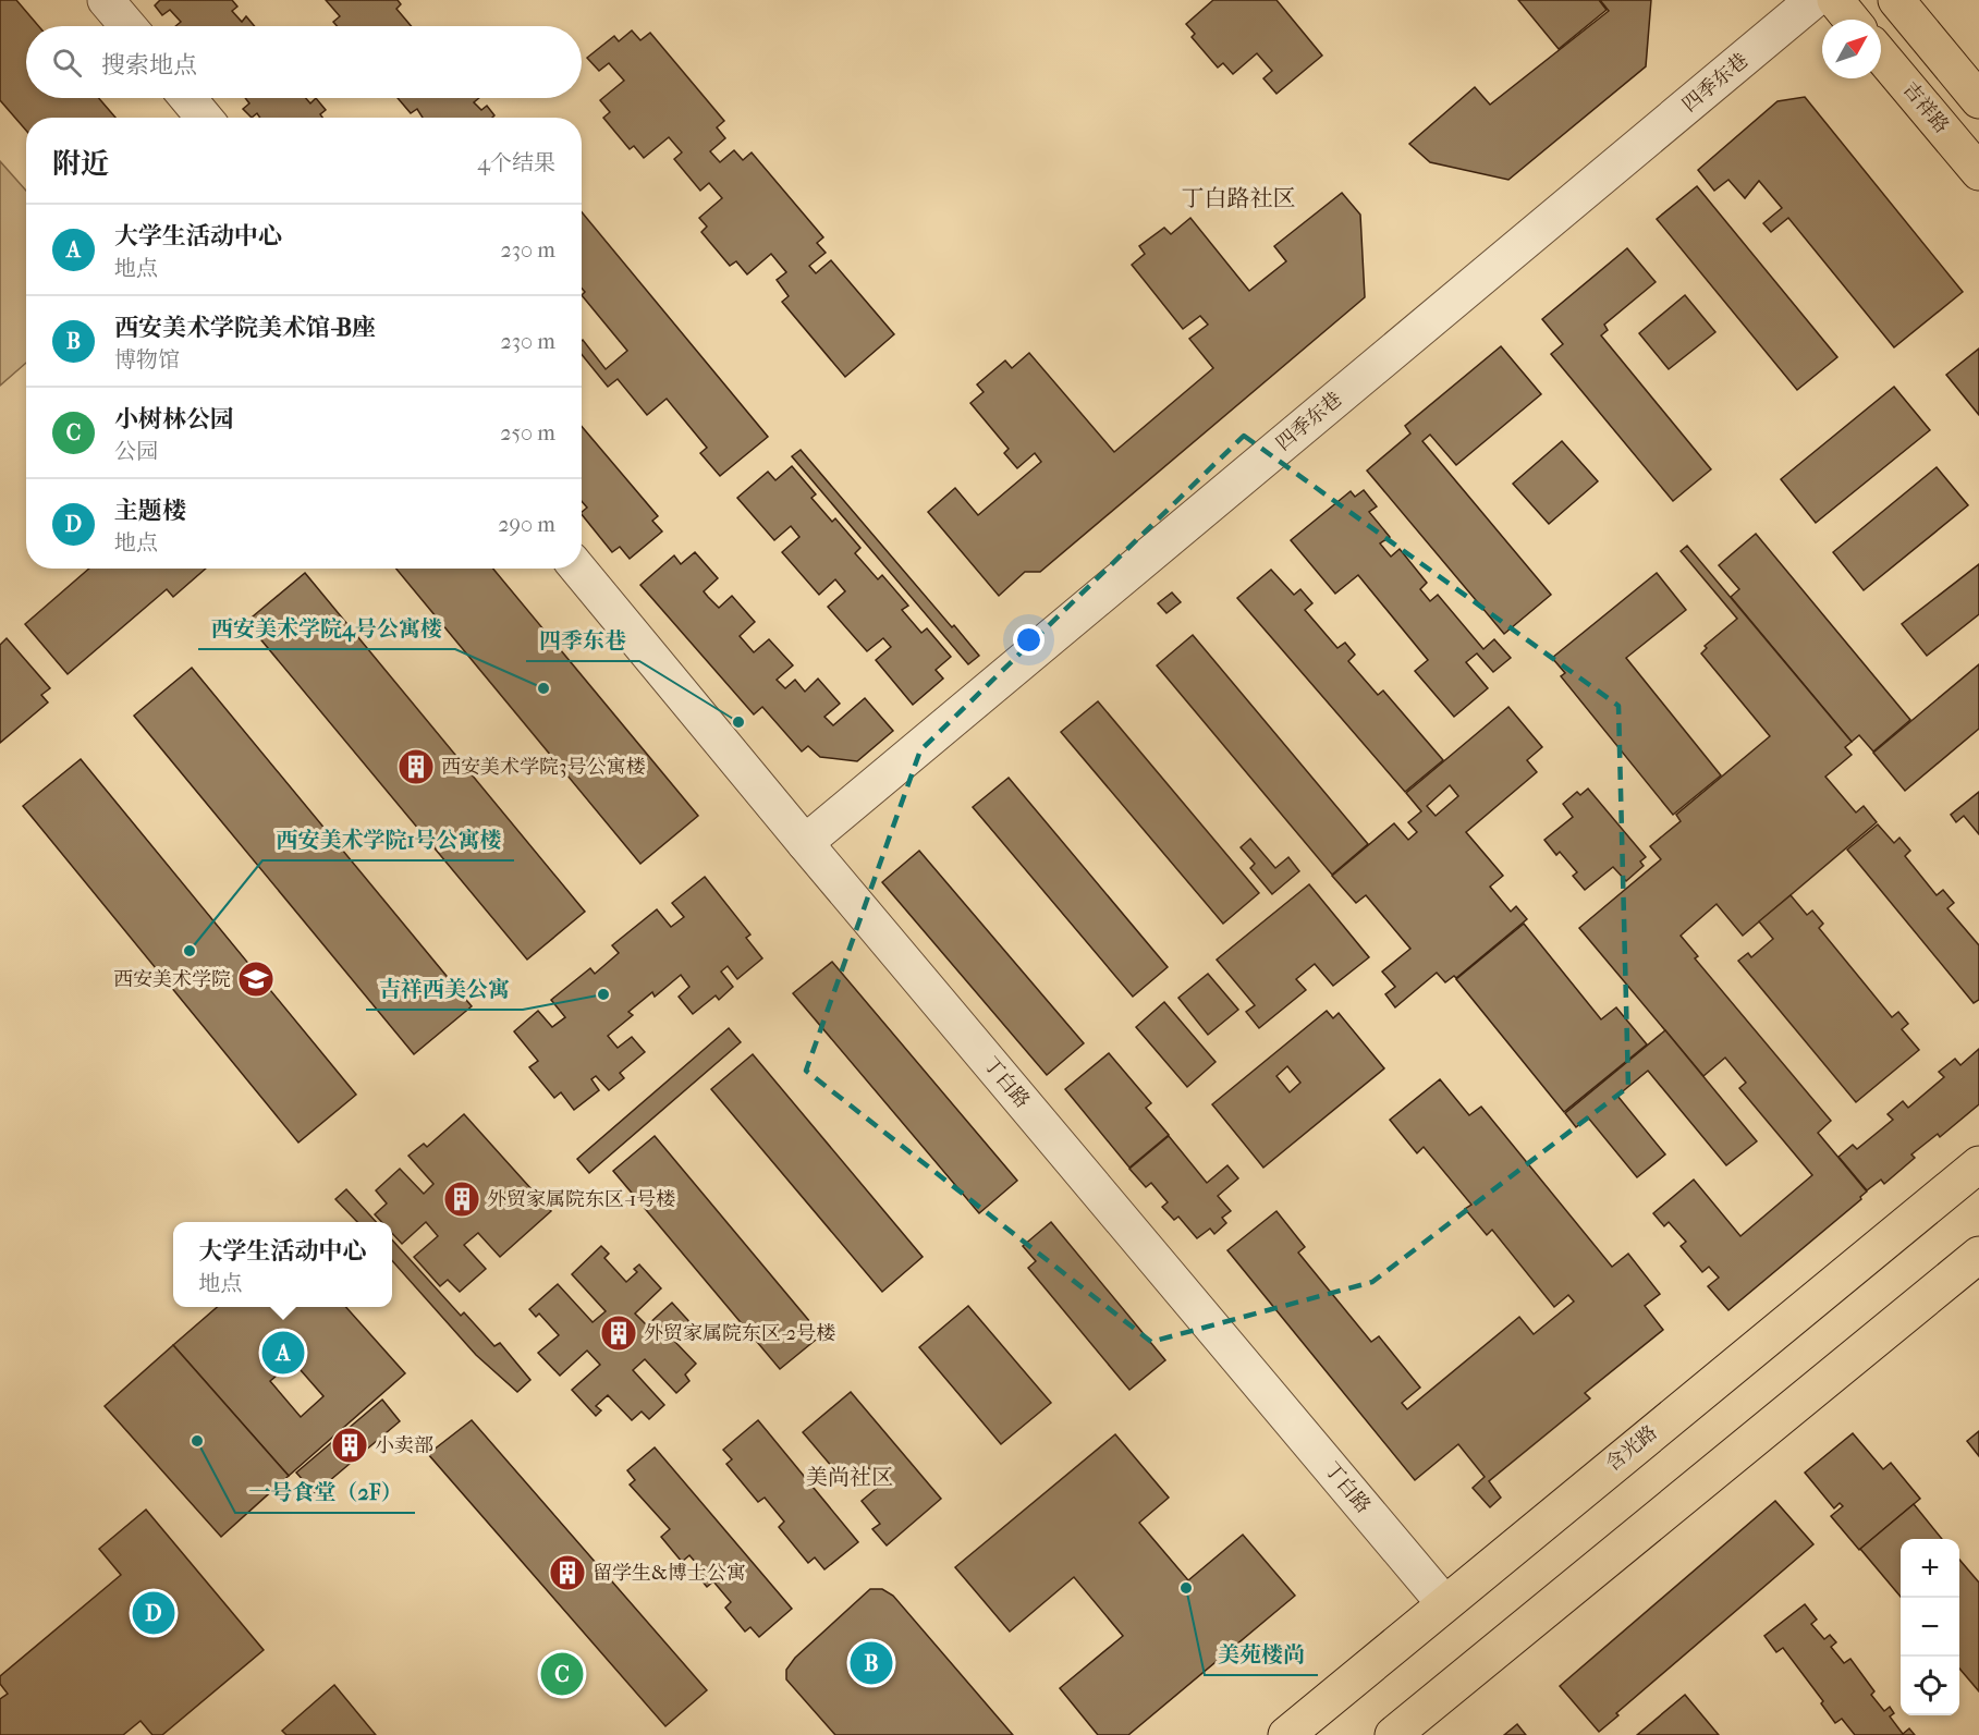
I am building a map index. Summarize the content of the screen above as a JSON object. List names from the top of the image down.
{
  "streets": {
    "main road": ["吉祥路", "含光路"],
    "street": ["四季东巷", "丁白路"]
  },
  "crossings": [
    ["四季东巷", "丁白路"],
    ["丁白路", "含光路"]
  ],
  "districts": ["丁白路社区", "美尚社区"],
  "places": {
    "other": [
      "西安美术学院4号公寓楼",
      "四季东巷",
      "西安美术学院1号公寓楼",
      "吉祥西美公寓",
      "一号食堂（2F）",
      "美苑楼尚"
    ],
    "building": [
      "西安美术学院3号公寓楼",
      "外贸家属院东区-1号楼",
      "外贸家属院东区-2号楼",
      "小卖部",
      "留学生&博士公寓"
    ],
    "school or university": ["西安美术学院"]
  },
  "north": "top right",
  "page": {
    "search": "搜索地点",
    "heading": ["附近", "4个结果"],
    "list": [
      {
        "mark": "A",
        "name": "大学生活动中心",
        "note": "地点",
        "value": "230 m"
      },
      {
        "mark": "B",
        "name": "西安美术学院美术馆-B座",
        "note": "博物馆",
        "value": "230 m"
      },
      {
        "mark": "C",
        "name": "小树林公园",
        "note": "公园",
        "value": "250 m"
      },
      {
        "mark": "D",
        "name": "主题楼",
        "note": "地点",
        "value": "290 m"
      }
    ],
    "popup": ["大学生活动中心", "地点"],
    "pins": [
      "A",
      "D",
      "B",
      "C"
    ],
    "map_buttons": ["+", "−"]
  }
}
